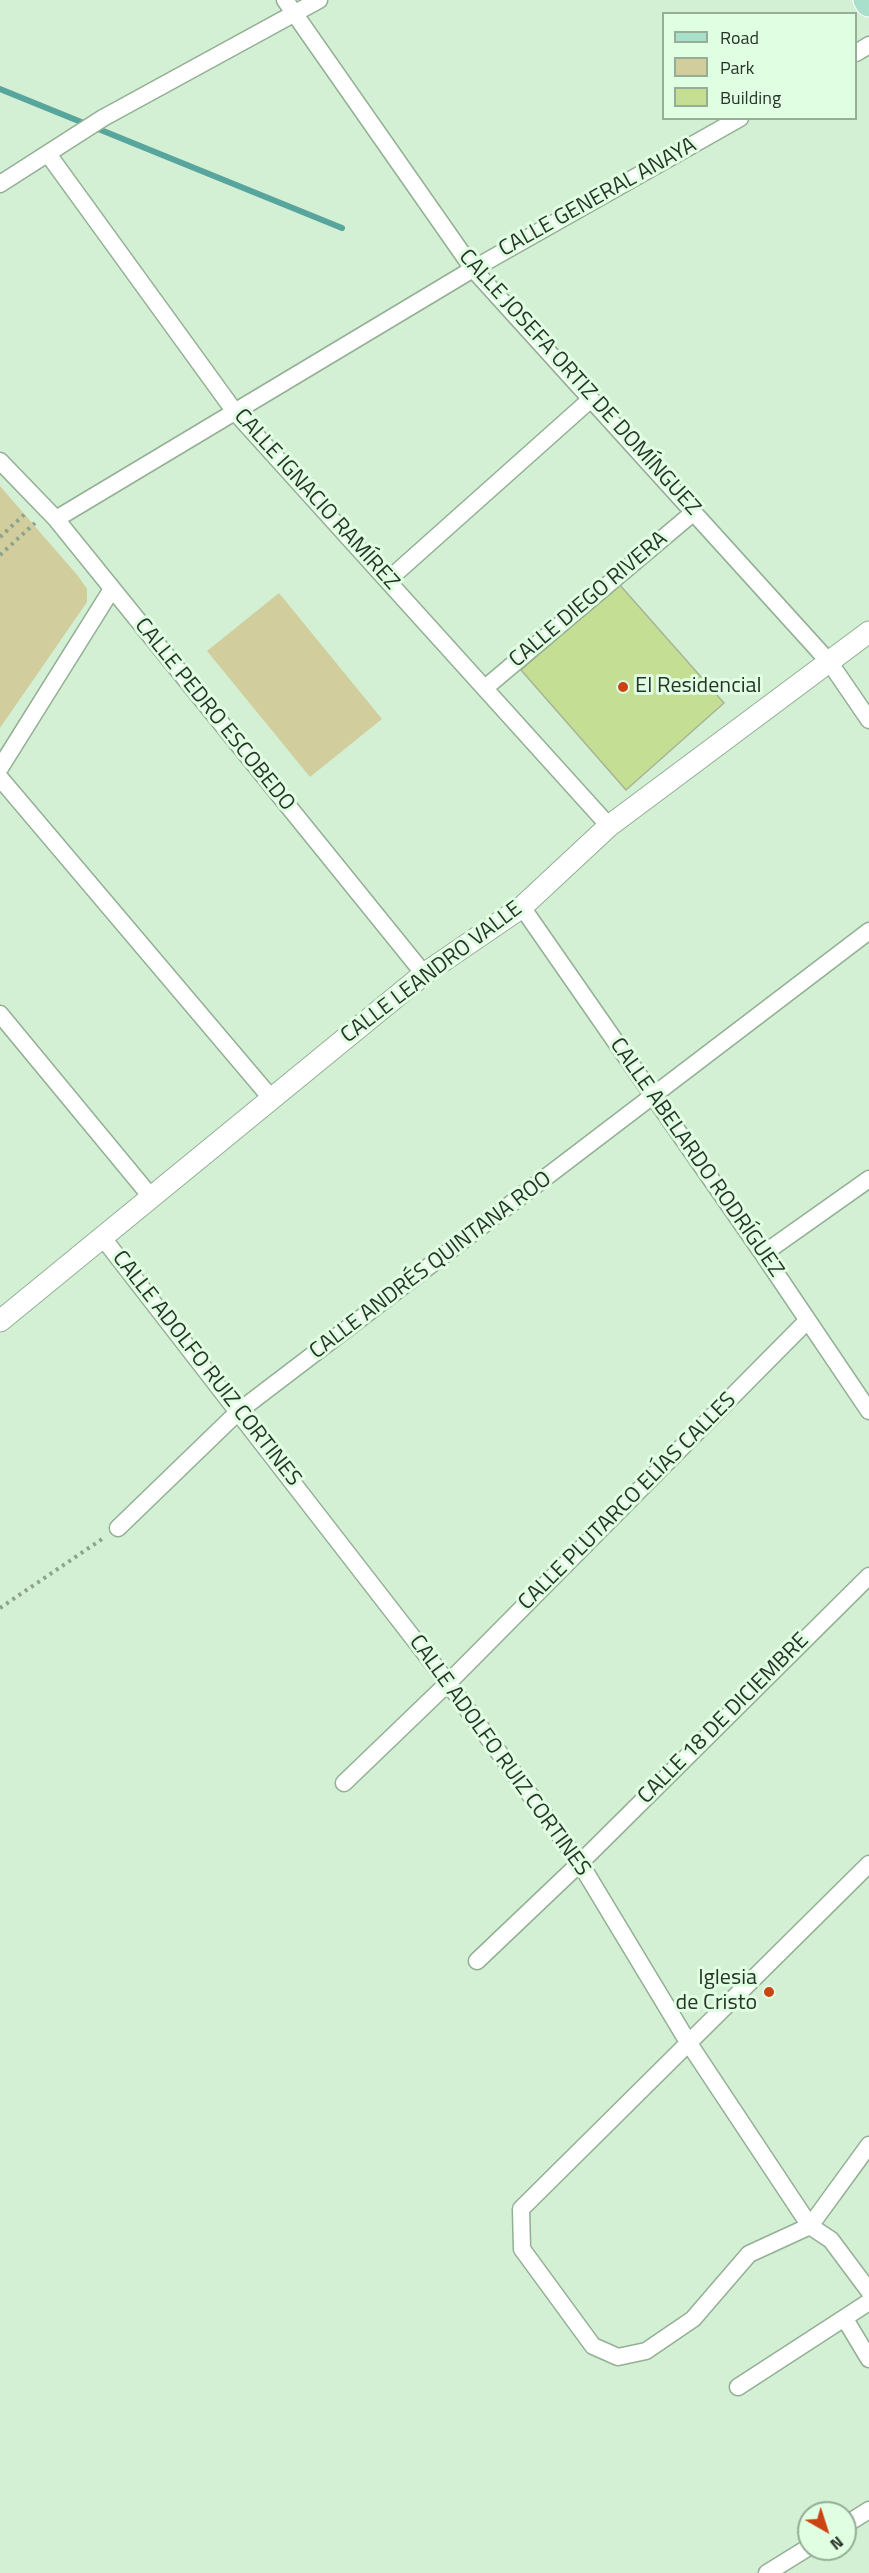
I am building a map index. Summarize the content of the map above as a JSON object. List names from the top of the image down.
{
  "streets": {
    "street": [
      "CALLE GENERAL ANAYA",
      "CALLE JOSEFA ORTIZ DE DOMÍNGUEZ",
      "CALLE IGNACIO RAMÍREZ",
      "CALLE DIEGO RIVERA",
      "CALLE PEDRO ESCOBEDO",
      "CALLE LEANDRO VALLE",
      "CALLE ABELARDO RODRÍGUEZ",
      "CALLE ANDRÉS QUINTANA ROO",
      "CALLE ADOLFO RUIZ CORTINES",
      "CALLE PLUTARCO ELÍAS CALLES",
      "CALLE 18 DE DICIEMBRE"
    ]
  },
  "crossings": [
    ["CALLE GENERAL ANAYA", "CALLE JOSEFA ORTIZ DE DOMÍNGUEZ"],
    ["CALLE GENERAL ANAYA", "CALLE IGNACIO RAMÍREZ"],
    ["CALLE GENERAL ANAYA", "CALLE PEDRO ESCOBEDO"],
    ["CALLE JOSEFA ORTIZ DE DOMÍNGUEZ", "CALLE DIEGO RIVERA"],
    ["CALLE JOSEFA ORTIZ DE DOMÍNGUEZ", "CALLE LEANDRO VALLE"],
    ["CALLE IGNACIO RAMÍREZ", "CALLE DIEGO RIVERA"],
    ["CALLE IGNACIO RAMÍREZ", "CALLE LEANDRO VALLE"],
    ["CALLE PEDRO ESCOBEDO", "CALLE LEANDRO VALLE"],
    ["CALLE LEANDRO VALLE", "CALLE ABELARDO RODRÍGUEZ"],
    ["CALLE LEANDRO VALLE", "CALLE ADOLFO RUIZ CORTINES"],
    ["CALLE ABELARDO RODRÍGUEZ", "CALLE ANDRÉS QUINTANA ROO"],
    ["CALLE ABELARDO RODRÍGUEZ", "CALLE PLUTARCO ELÍAS CALLES"],
    ["CALLE ANDRÉS QUINTANA ROO", "CALLE ADOLFO RUIZ CORTINES"],
    ["CALLE ADOLFO RUIZ CORTINES", "CALLE PLUTARCO ELÍAS CALLES"],
    ["CALLE ADOLFO RUIZ CORTINES", "CALLE 18 DE DICIEMBRE"]
  ],
  "places": ["El Residencial", "Iglesia de Cristo"],
  "legend": ["Road", "Park", "Building"],
  "north": "bottom right"
}
